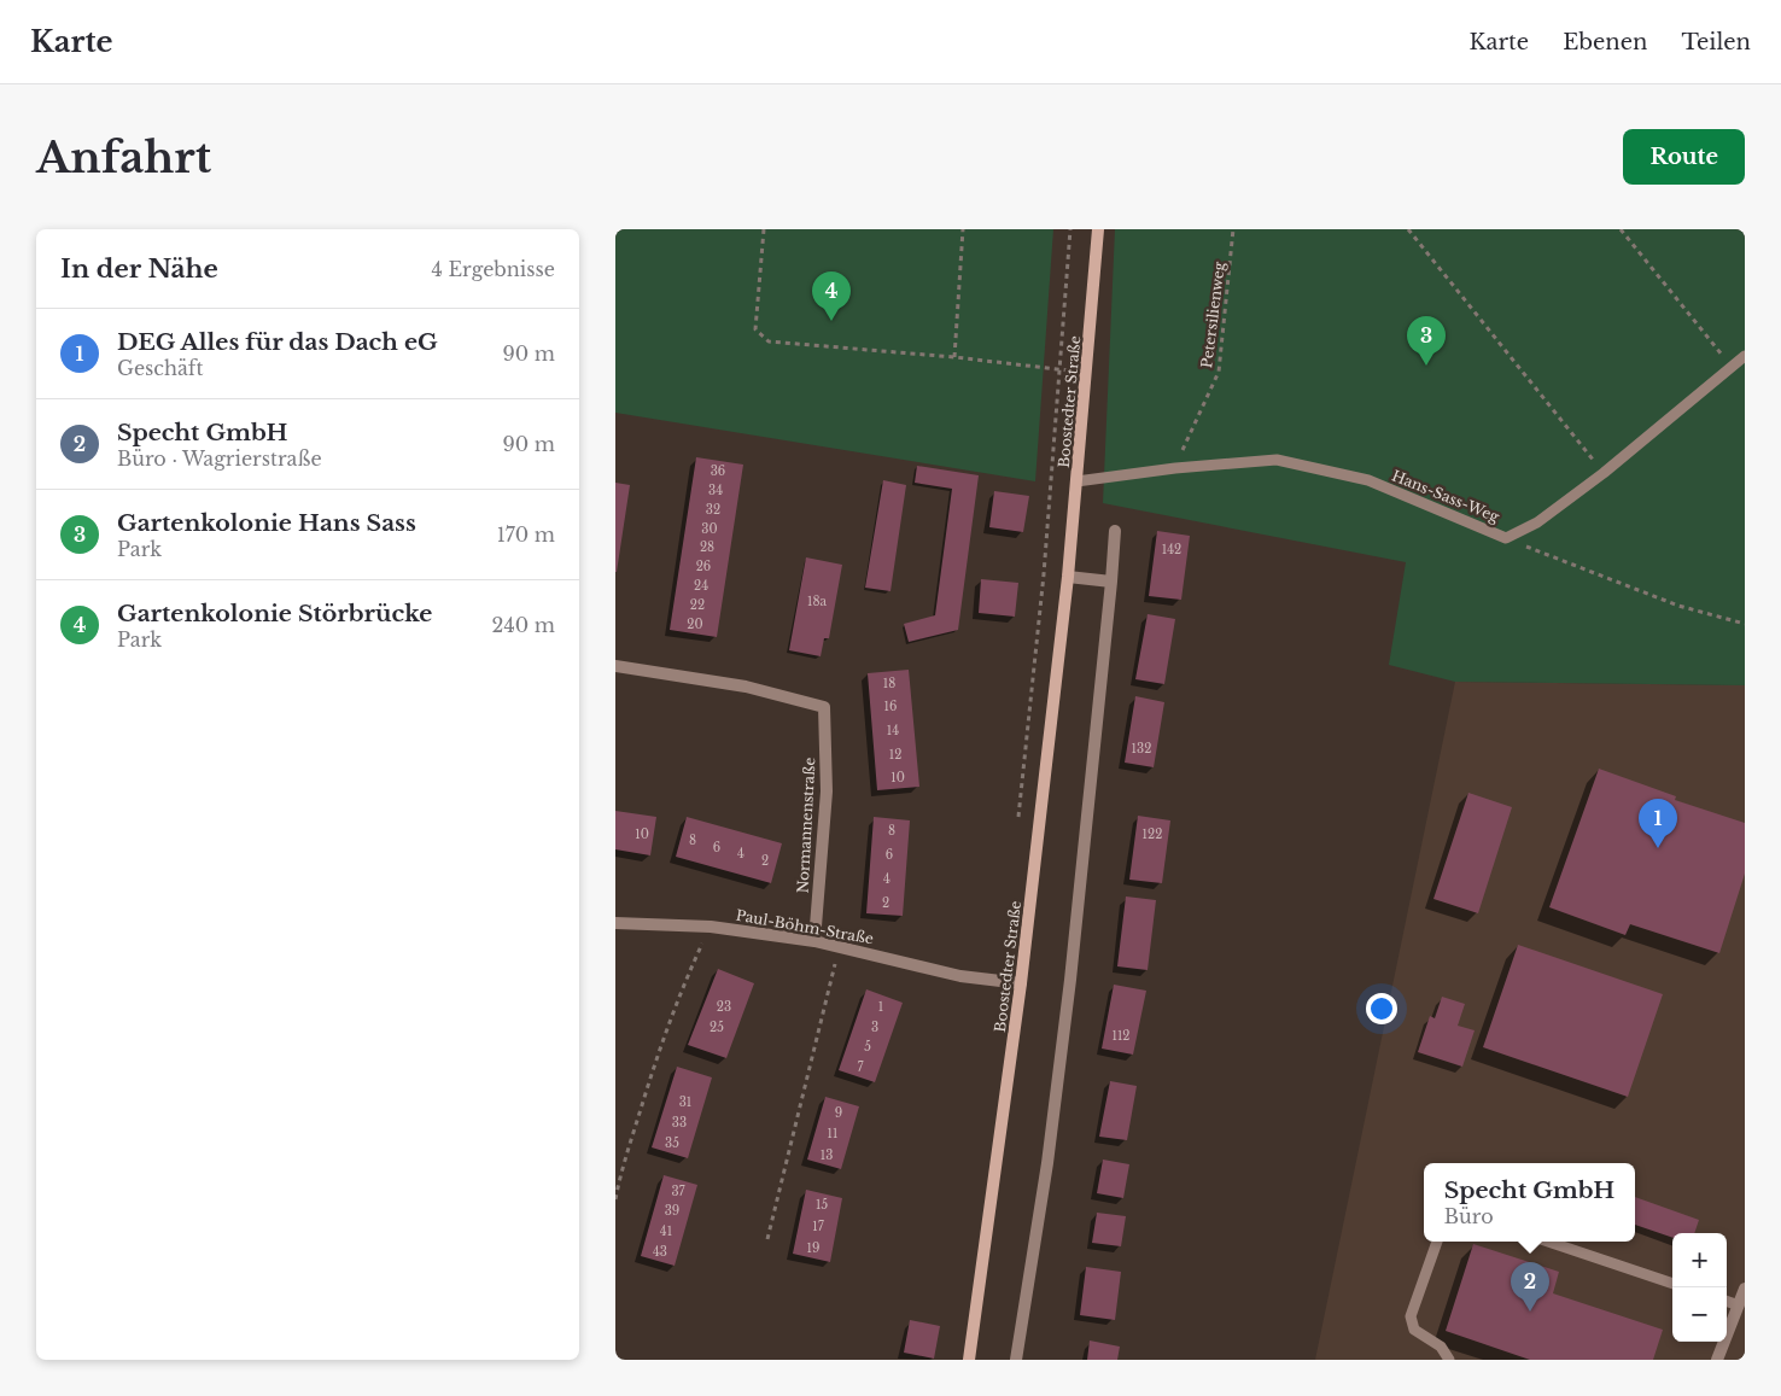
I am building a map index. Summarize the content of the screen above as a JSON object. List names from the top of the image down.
{
  "streets": {
    "street": ["Boostedter Straße", "Normannenstraße", "Paul-Böhm-Straße"],
    "lane": ["Hans-Sass-Weg"],
    "path": ["Petersilienweg"]
  },
  "crossings": [
    ["Petersilienweg", "Hans-Sass-Weg"],
    ["Boostedter Straße", "Hans-Sass-Weg"],
    ["Boostedter Straße", "Paul-Böhm-Straße"],
    ["Normannenstraße", "Paul-Böhm-Straße"]
  ],
  "house_numbers": [
    "36",
    "34",
    "32",
    "30",
    "28",
    "142",
    "26",
    "24",
    "18a",
    "22",
    "20",
    "18",
    "16",
    "14",
    "132",
    "12",
    "10",
    "8",
    "10",
    "122",
    "8",
    "6",
    "4",
    "6",
    "2",
    "4",
    "2",
    "23",
    "1",
    "25",
    "3",
    "112",
    "5",
    "7",
    "31",
    "9",
    "33",
    "11",
    "35",
    "13",
    "37",
    "15",
    "39",
    "17",
    "41",
    "19",
    "43"
  ],
  "page": {
    "header": "Karte",
    "nav": ["Karte", "Ebenen", "Teilen"],
    "buttons": "Route",
    "title": "Anfahrt",
    "heading": ["In der Nähe", "4 Ergebnisse"],
    "pins": [
      "4",
      "3",
      "1",
      "2"
    ],
    "list": [
      {
        "mark": "1",
        "name": "DEG Alles für das Dach eG",
        "note": "Geschäft",
        "value": "90 m"
      },
      {
        "mark": "2",
        "name": "Specht GmbH",
        "note": "Büro · Wagrierstraße",
        "value": "90 m"
      },
      {
        "mark": "3",
        "name": "Gartenkolonie Hans Sass",
        "note": "Park",
        "value": "170 m"
      },
      {
        "mark": "4",
        "name": "Gartenkolonie Störbrücke",
        "note": "Park",
        "value": "240 m"
      }
    ],
    "popup": ["Specht GmbH", "Büro"],
    "map_buttons": ["+", "−"]
  }
}
